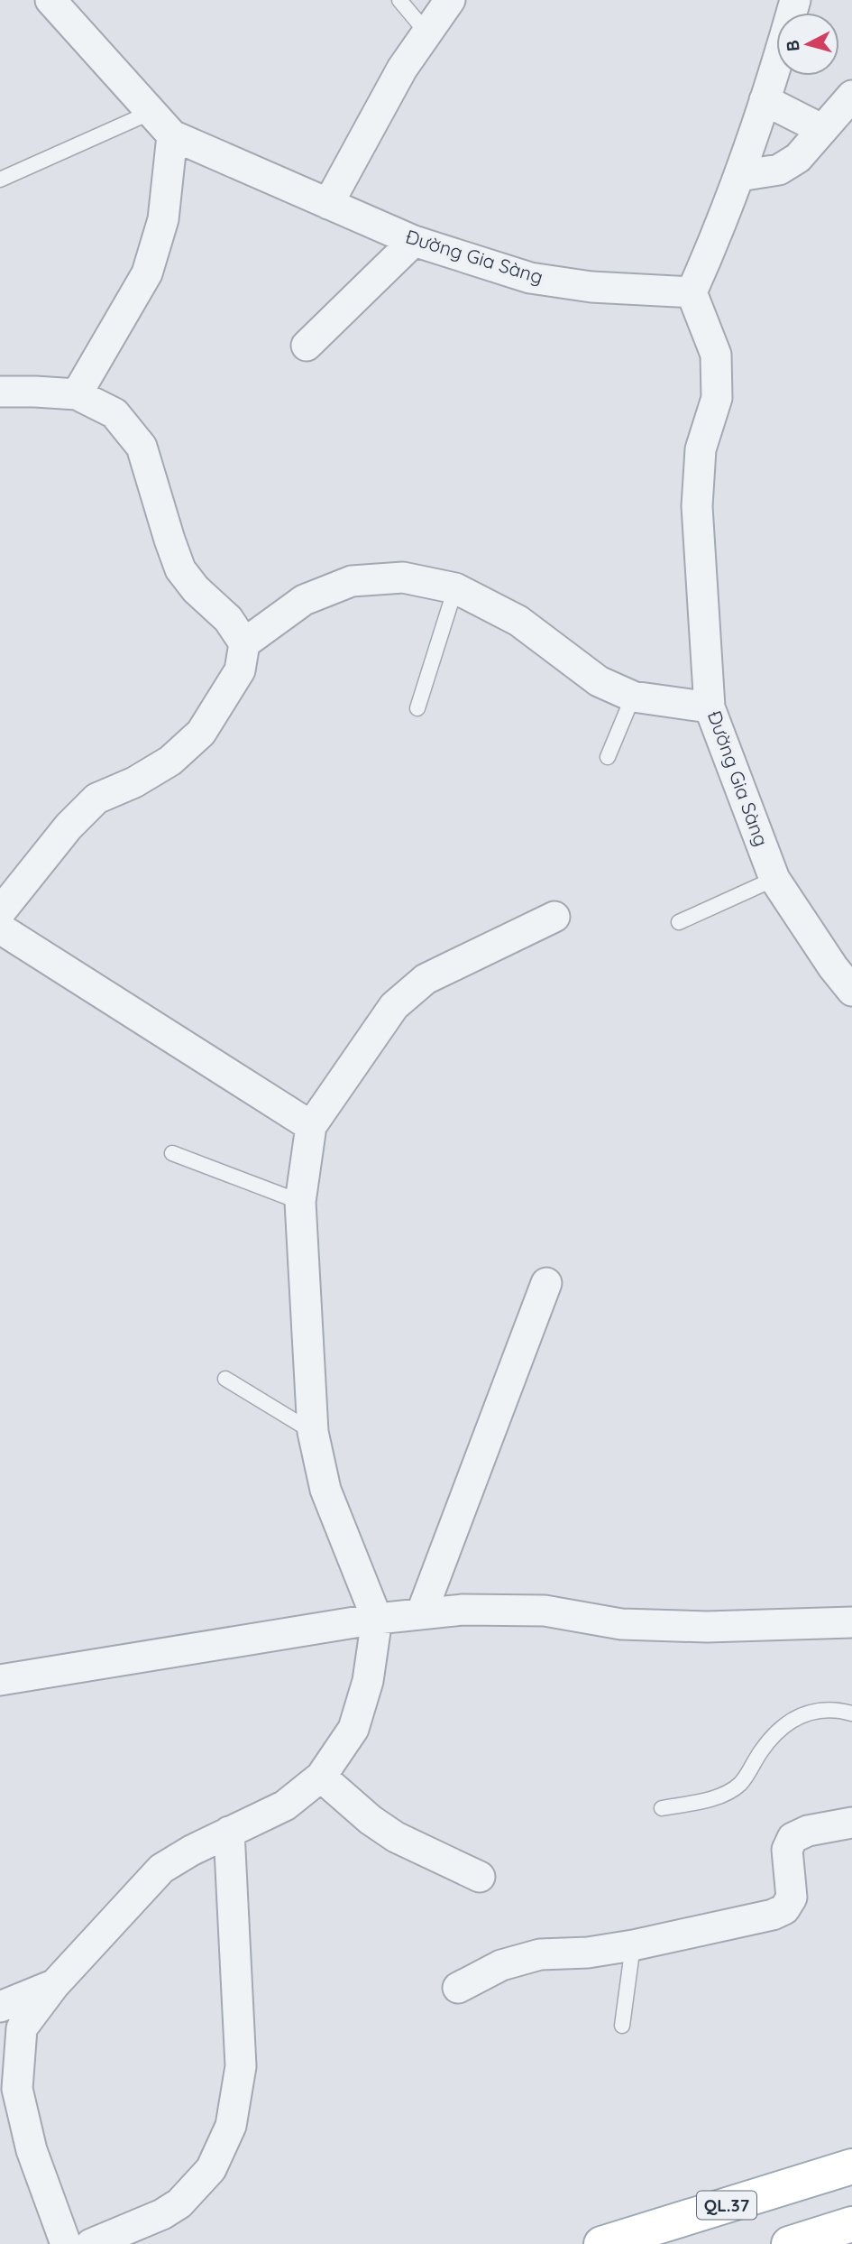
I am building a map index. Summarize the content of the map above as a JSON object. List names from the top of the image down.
{
  "streets": {
    "main road": ["QL.37"],
    "street": ["Đường Gia Sàng"]
  },
  "north": "left"
}
